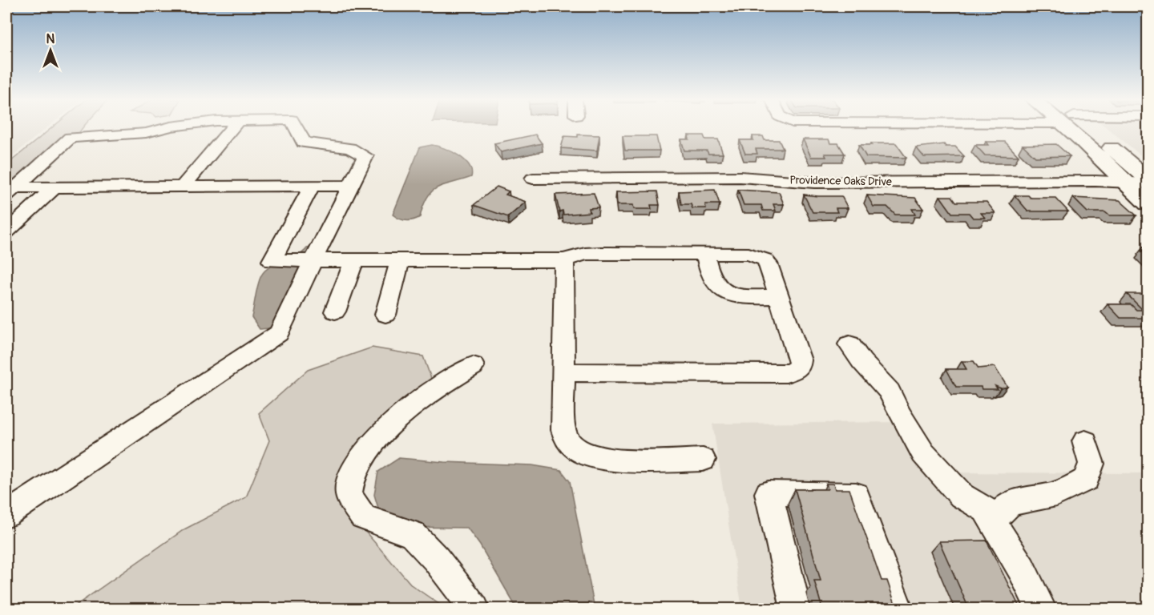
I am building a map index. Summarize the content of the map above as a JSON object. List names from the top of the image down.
{
  "streets": {
    "street": ["Providence Oaks Drive"]
  },
  "north": "top"
}
